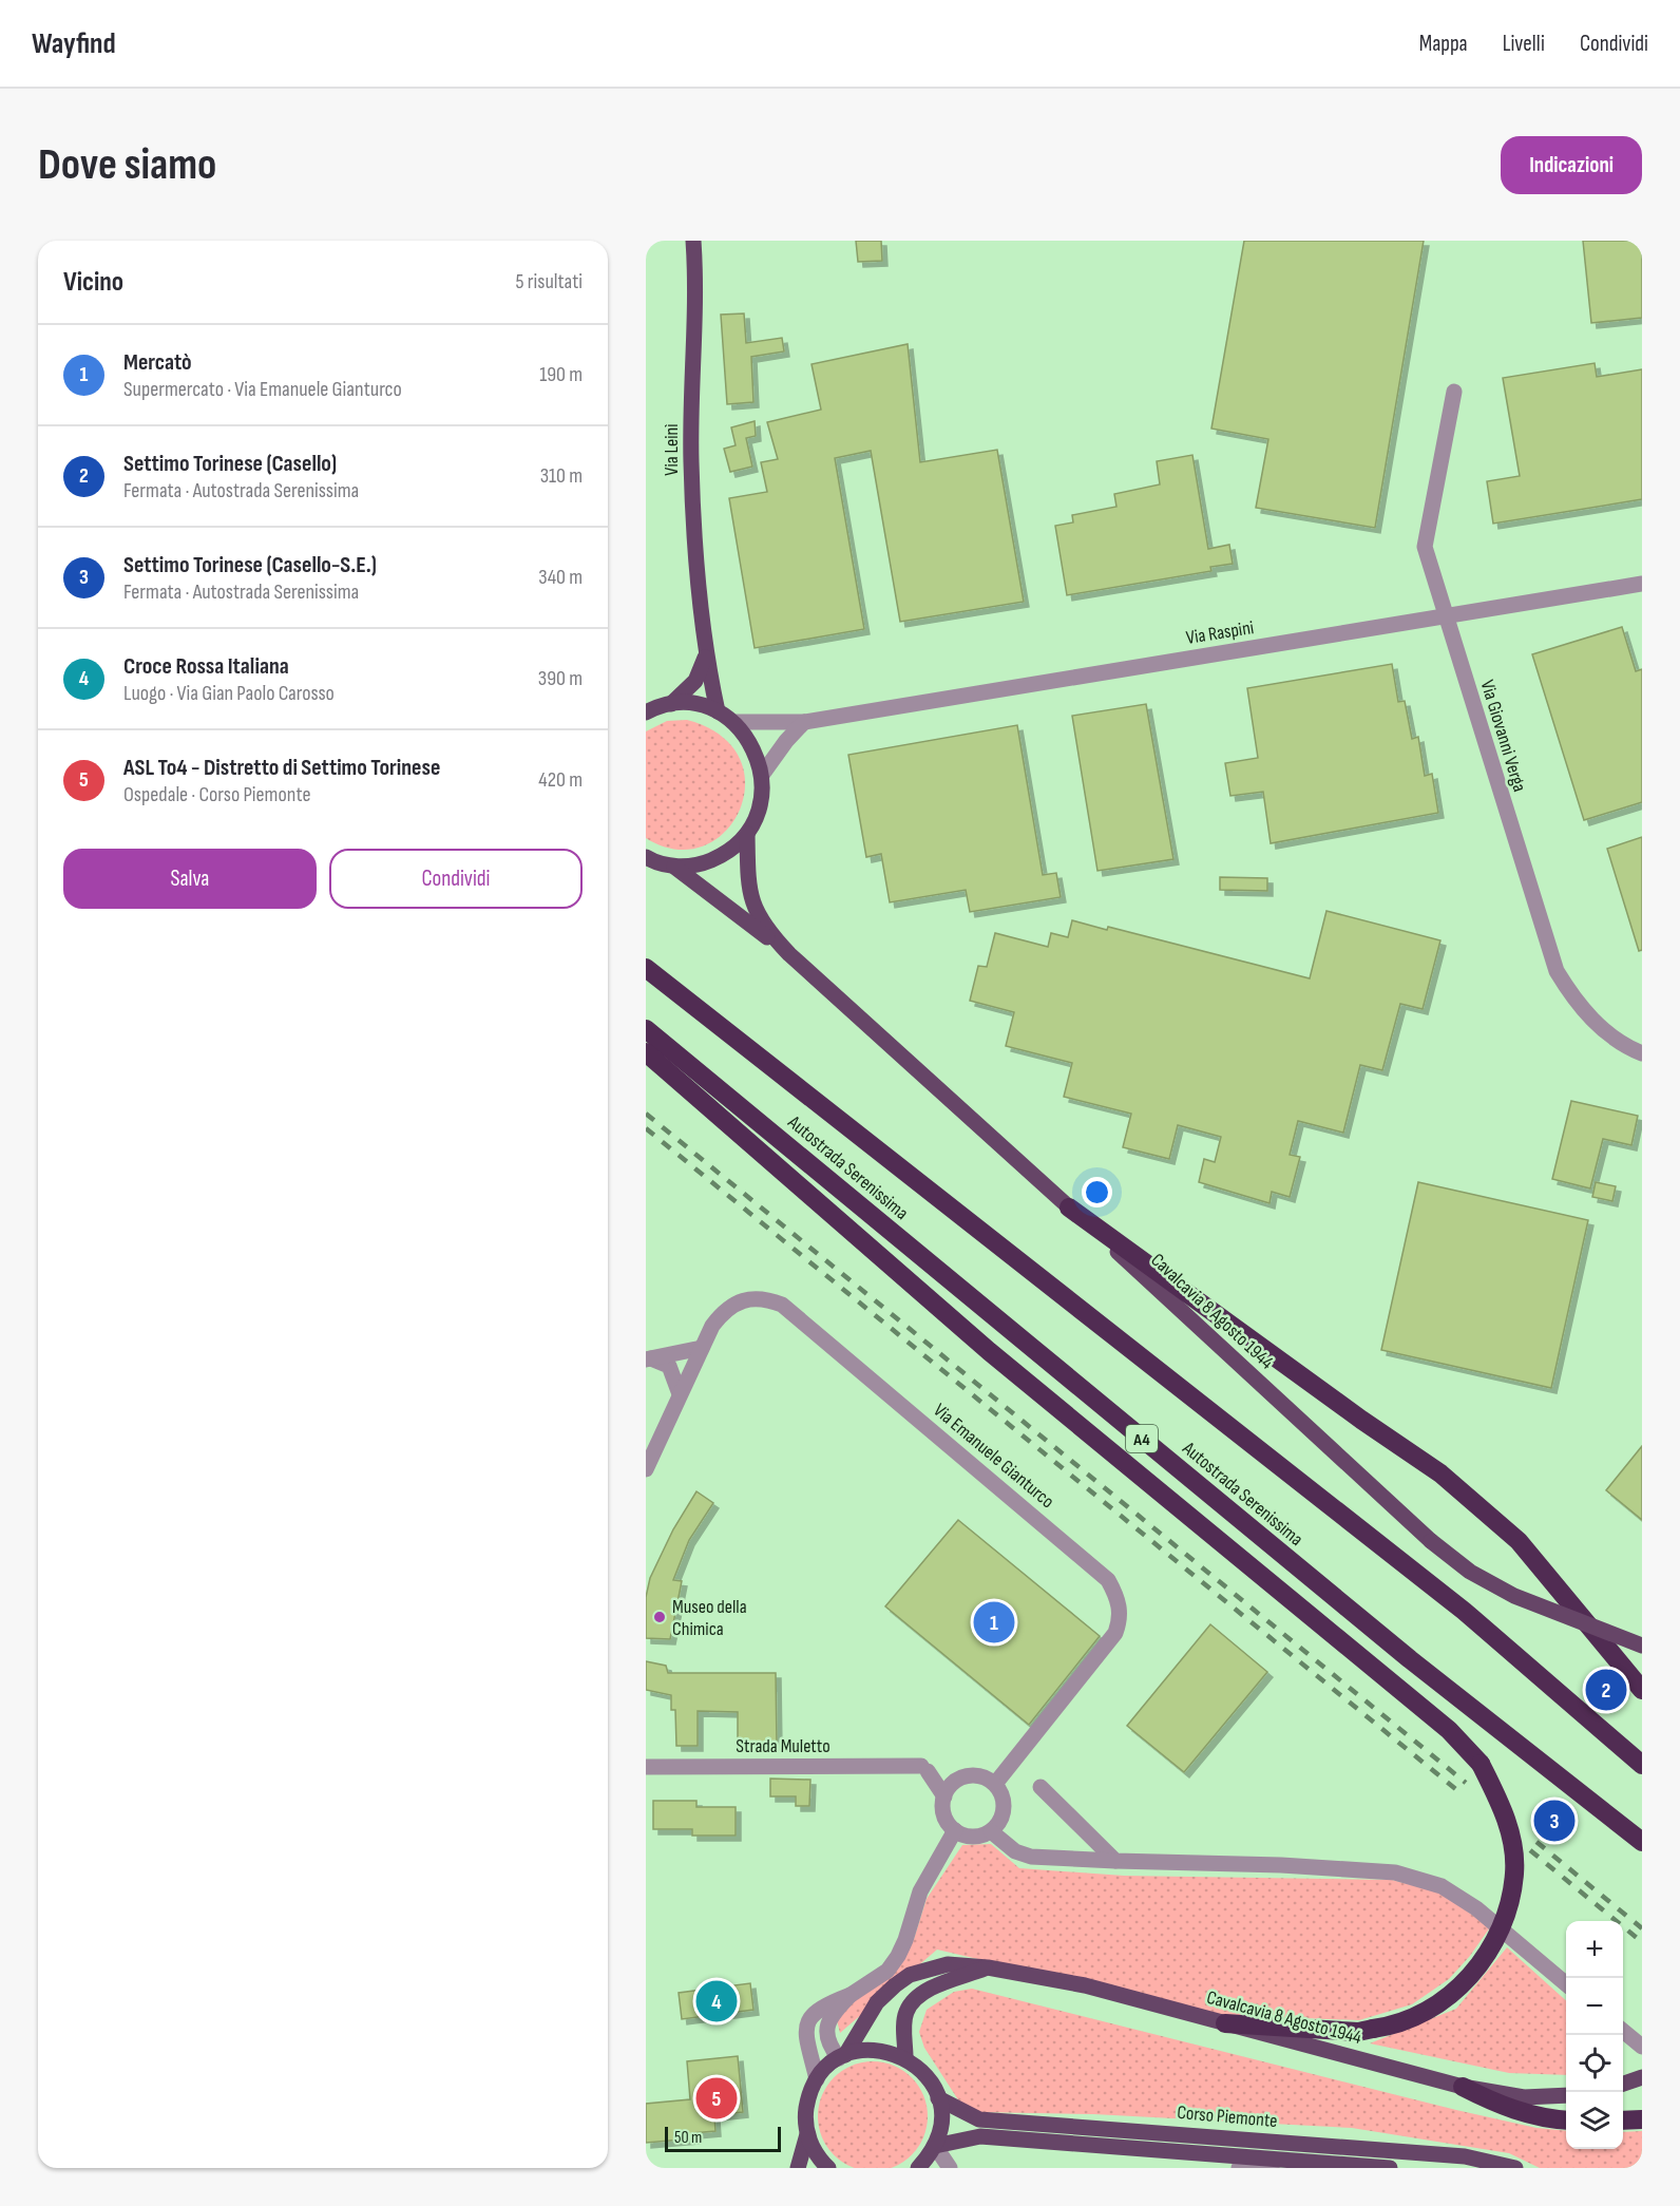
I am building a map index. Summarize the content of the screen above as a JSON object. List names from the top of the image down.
{
  "streets": {
    "highway": ["Autostrada Serenissima", "A4"],
    "main road": ["Via Leinì", "Cavalcavia 8 Agosto 1944", "Corso Piemonte"],
    "street": [
      "Via Raspini",
      "Via Giovanni Verga",
      "Via Emanuele Gianturco",
      "Strada Muletto"
    ]
  },
  "crossings": [
    ["Via Raspini", "Via Giovanni Verga"]
  ],
  "places": ["Museo della Chimica"],
  "scale_bar": "50 m",
  "page": {
    "header": "Wayfind",
    "nav": ["Mappa", "Livelli", "Condividi"],
    "buttons": [
      "Indicazioni",
      ["Salva", "Condividi"]
    ],
    "title": "Dove siamo",
    "heading": ["Vicino", "5 risultati"],
    "list": [
      {
        "mark": "1",
        "name": "Mercatò",
        "note": "Supermercato · Via Emanuele Gianturco",
        "value": "190 m"
      },
      {
        "mark": "2",
        "name": "Settimo Torinese (Casello)",
        "note": "Fermata · Autostrada Serenissima",
        "value": "310 m"
      },
      {
        "mark": "3",
        "name": "Settimo Torinese (Casello-S.E.)",
        "note": "Fermata · Autostrada Serenissima",
        "value": "340 m"
      },
      {
        "mark": "4",
        "name": "Croce Rossa Italiana",
        "note": "Luogo · Via Gian Paolo Carosso",
        "value": "390 m"
      },
      {
        "mark": "5",
        "name": "ASL To4 - Distretto di Settimo Torinese",
        "note": "Ospedale · Corso Piemonte",
        "value": "420 m"
      }
    ],
    "pins": [
      "1",
      "2",
      "3",
      "4",
      "5"
    ],
    "map_buttons": ["+", "−"],
    "scale": "50 m"
  }
}
